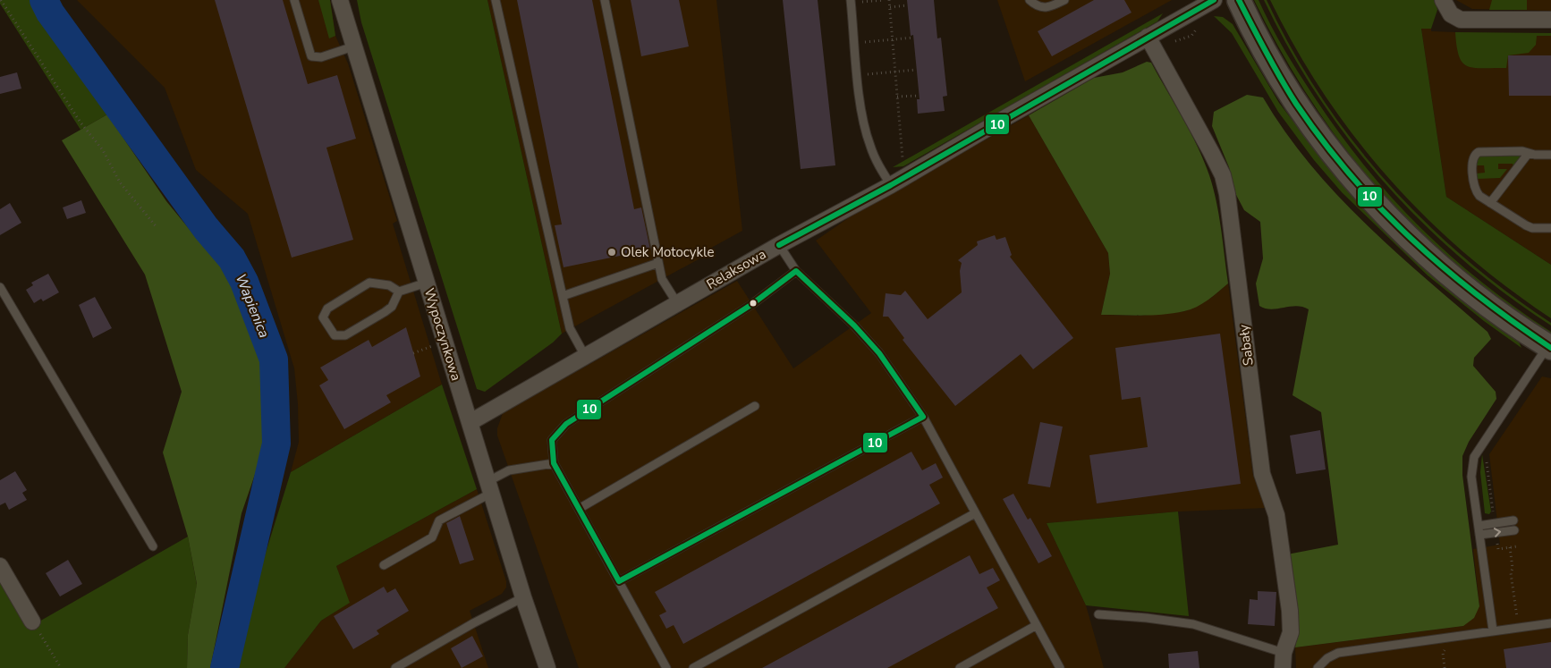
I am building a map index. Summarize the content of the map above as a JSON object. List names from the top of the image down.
{
  "streets": {
    "street": ["Relaksowa", "Wypoczynkowa", "Sabały"]
  },
  "crossings": [
    ["Relaksowa", "Wypoczynkowa"],
    ["Relaksowa", "Sabały"]
  ],
  "water": ["Wapienica"],
  "places": ["Olek Motocykle"],
  "lines": ["transit line 10"]
}
